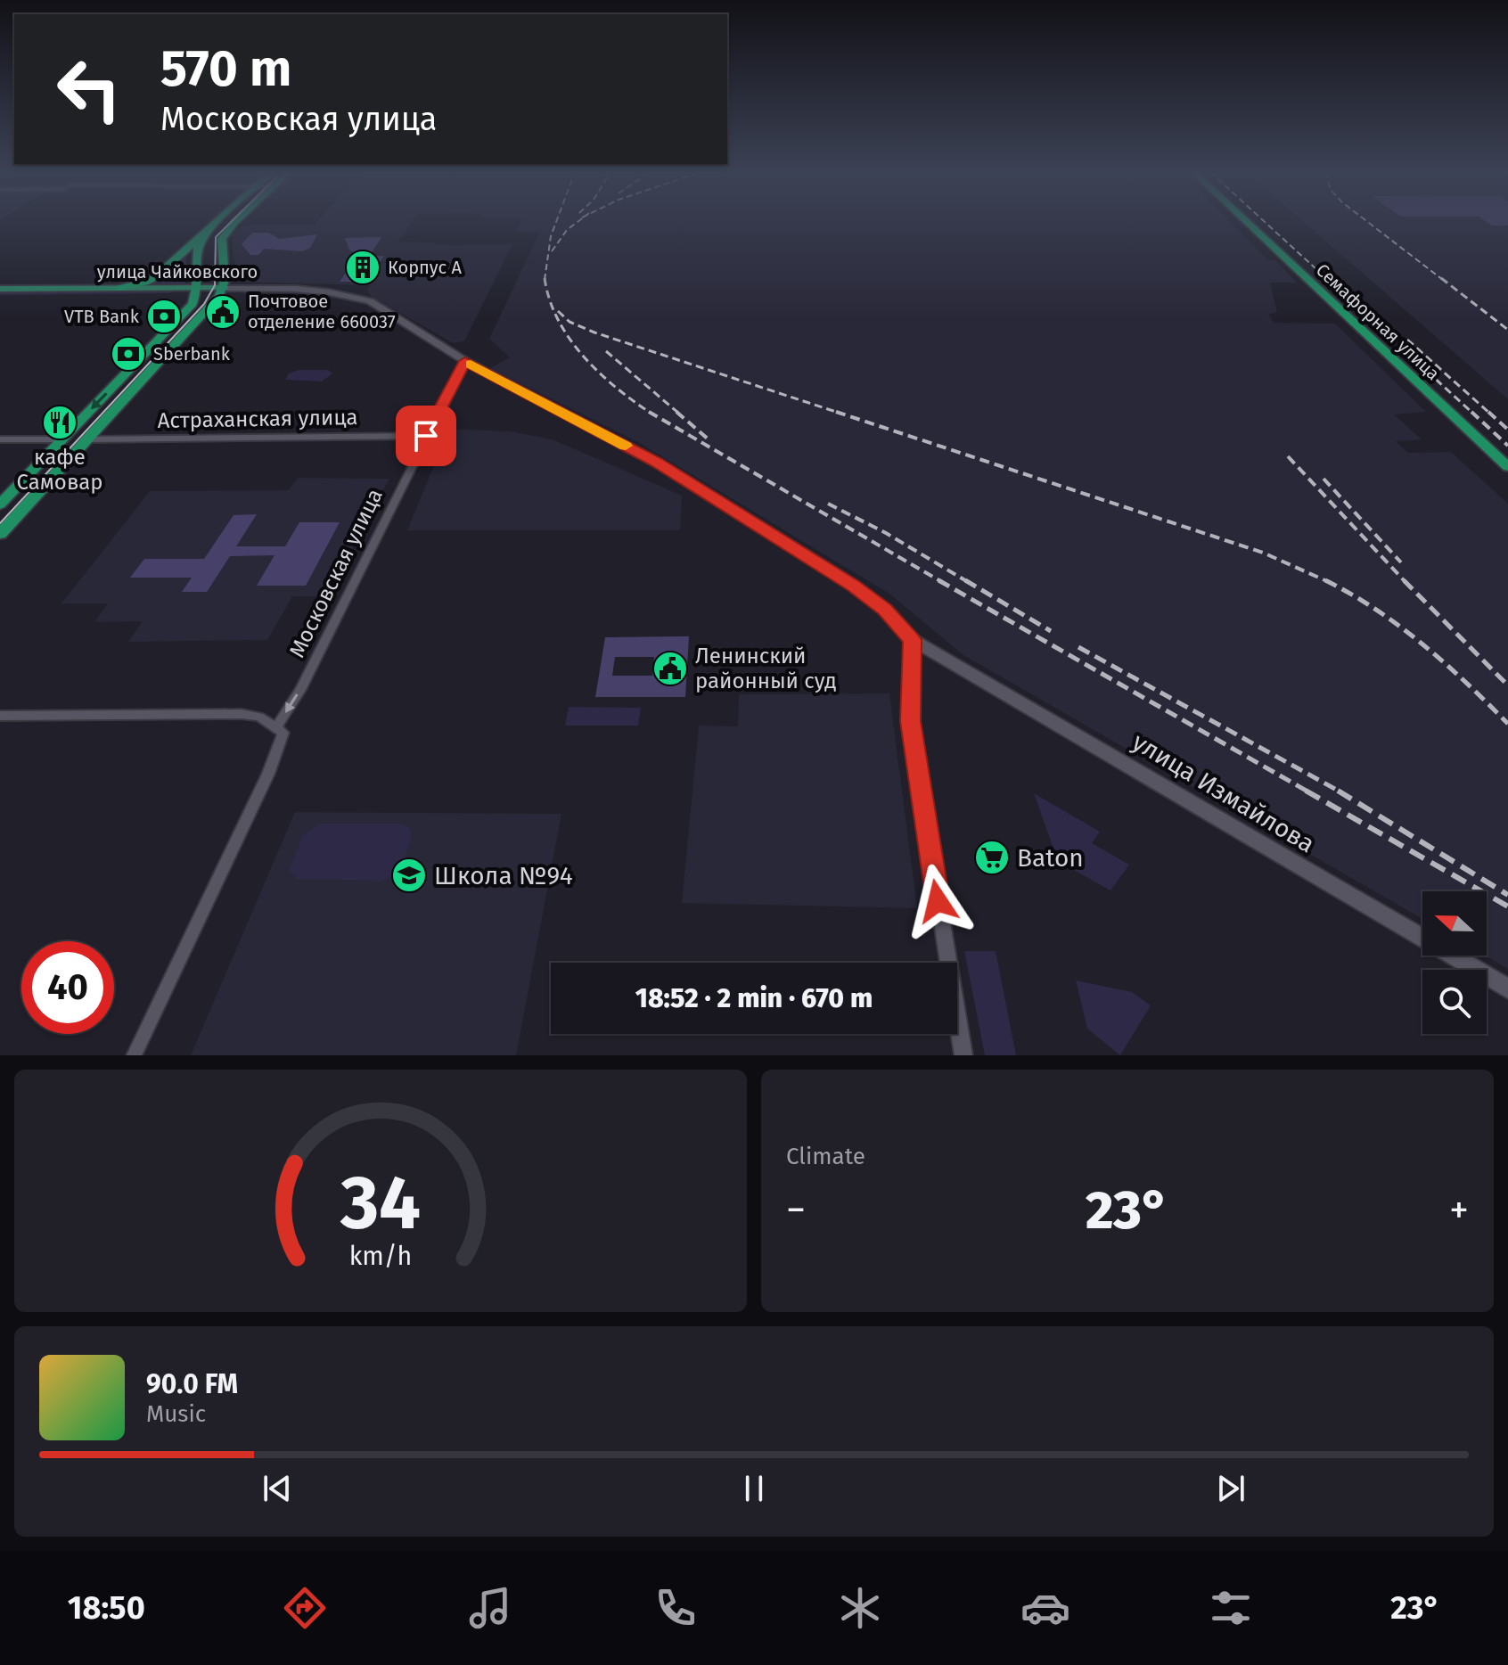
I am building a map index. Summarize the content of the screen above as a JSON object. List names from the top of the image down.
{
  "streets": {
    "highway": ["Семафорная улица"],
    "main road": ["улица Чайковского", "улица Измайлова"],
    "street": ["Астраханская улица", "Московская улица"]
  },
  "crossings": [
    ["улица Чайковского", "Московская улица"],
    ["улица Чайковского", "улица Измайлова"],
    ["Астраханская улица", "Московская улица"],
    ["Московская улица", "улица Измайлова"]
  ],
  "one_way": ["Московская улица"],
  "places": {
    "building": ["Корпус А"],
    "public building": ["Почтовое отделение 660037", "Ленинский районный суд"],
    "bank": ["VTB Bank", "Sberbank"],
    "restaurant": ["кафе Самовар"],
    "supermarket": ["Baton"],
    "school or university": ["Школа №94"]
  },
  "north": "left",
  "page": {
    "turn": ["570 m", "Московская улица"],
    "limit": "40",
    "trip": "18:52 · 2 min · 670 m",
    "tile": "Climate",
    "heat": ["−", "23°", "+"],
    "song": ["90.0 FM", "Music"],
    "tabs": ["18:50", "23°"],
    "gauge": ["34", "km/h"]
  }
}
